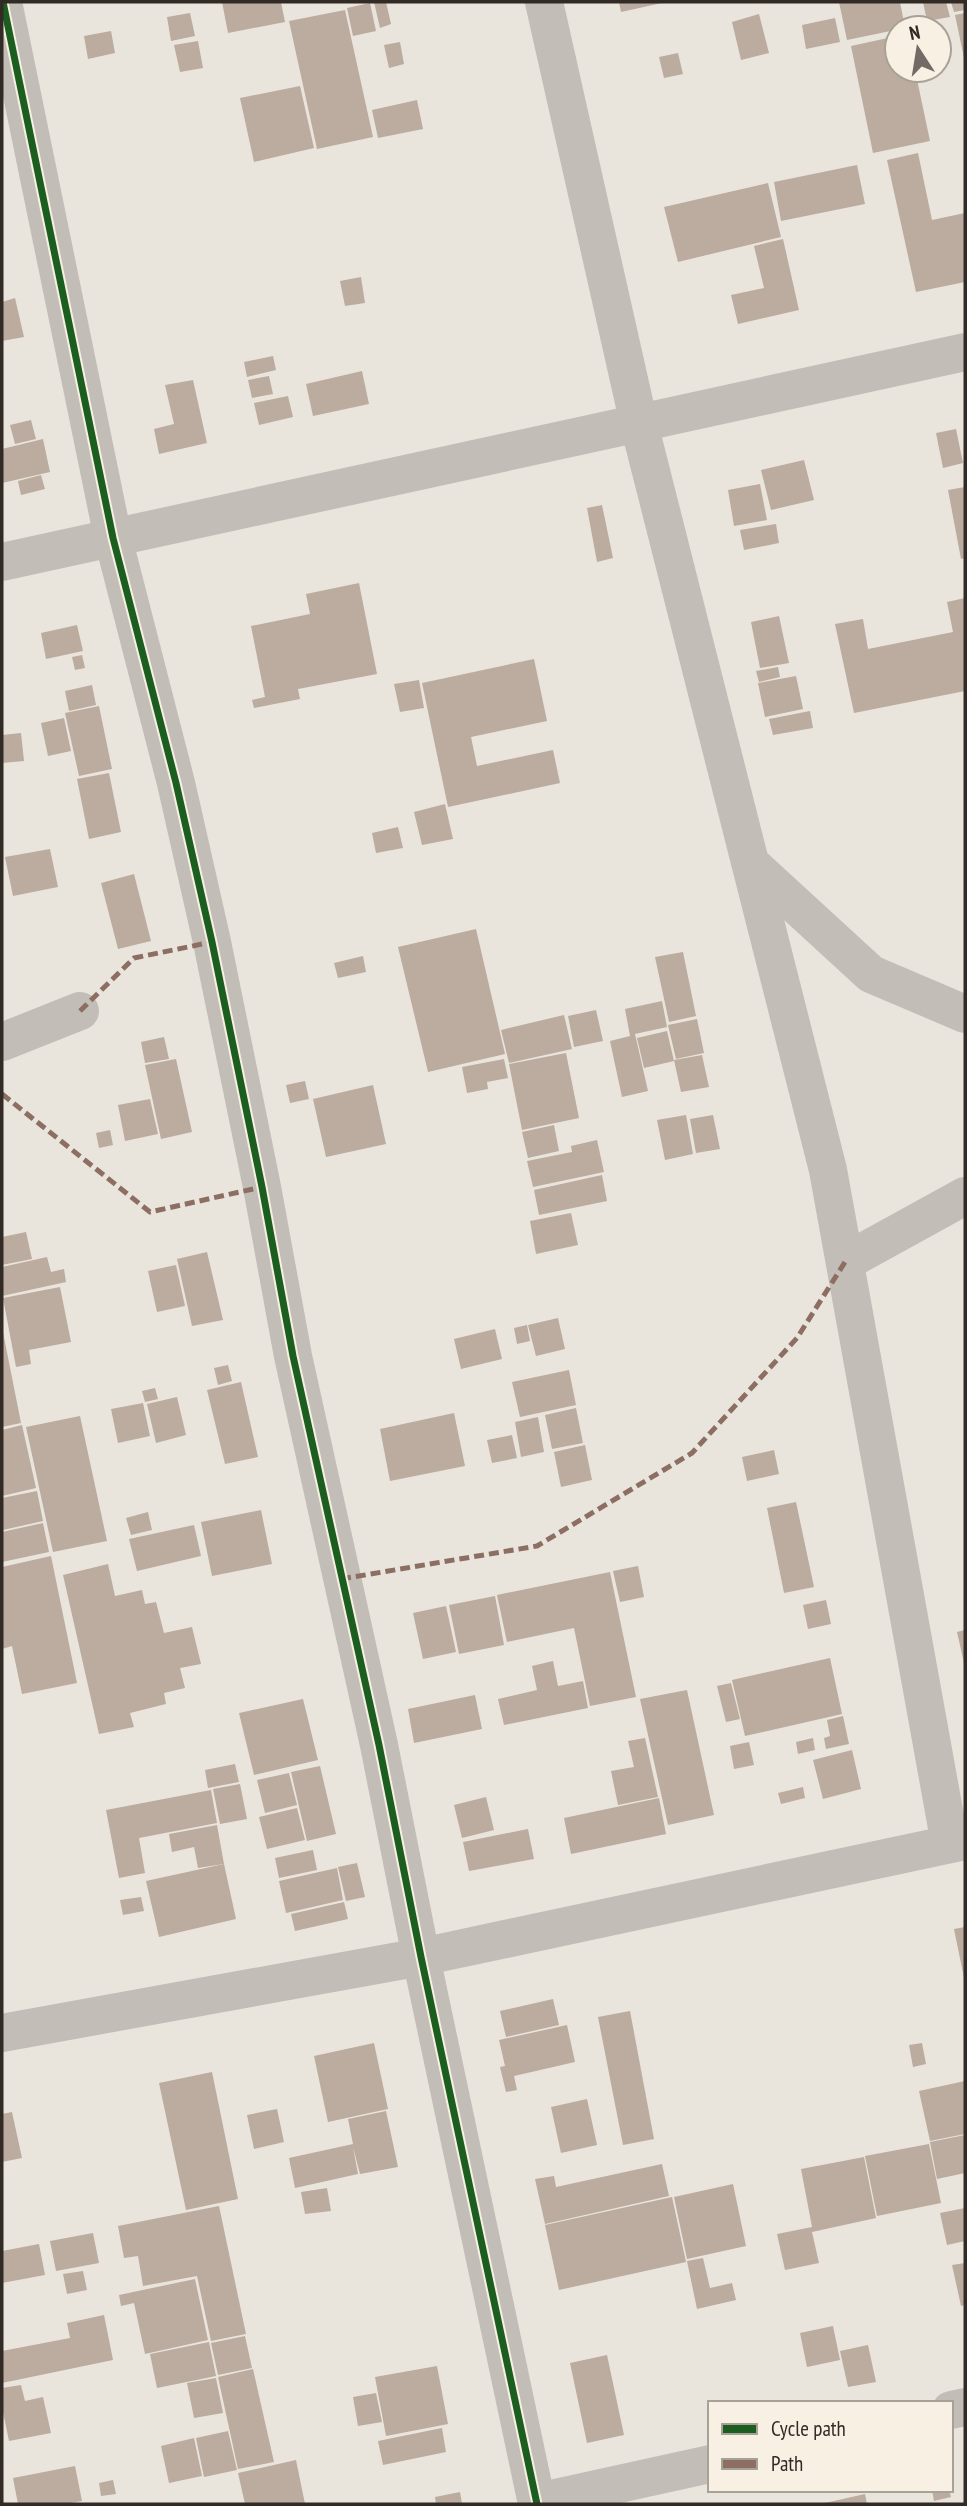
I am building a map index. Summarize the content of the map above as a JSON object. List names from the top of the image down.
{
  "legend": ["Cycle path", "Path"],
  "north": "top"
}
